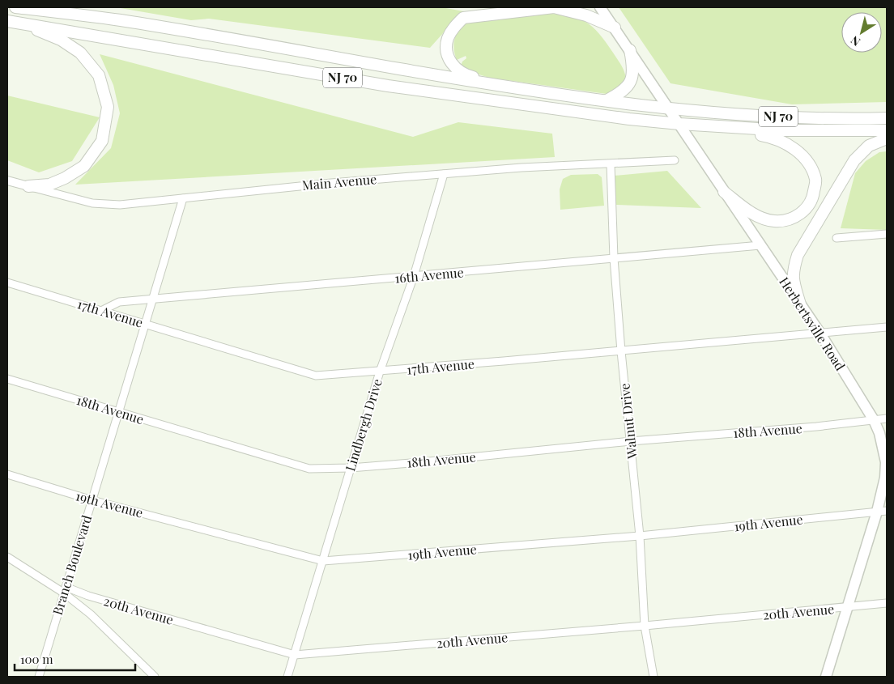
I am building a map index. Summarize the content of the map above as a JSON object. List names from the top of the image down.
{
  "streets": {
    "highway": ["NJ 70"],
    "main road": ["Herbertsville Road"],
    "street": [
      "Main Avenue",
      "16th Avenue",
      "17th Avenue",
      "18th Avenue",
      "Walnut Drive",
      "Lindbergh Drive",
      "19th Avenue",
      "Branch Boulevard",
      "20th Avenue"
    ]
  },
  "crossings": [
    ["NJ 70", "Herbertsville Road"],
    ["Main Avenue", "Walnut Drive"],
    ["Main Avenue", "Lindbergh Drive"],
    ["Main Avenue", "Branch Boulevard"],
    ["16th Avenue", "17th Avenue"],
    ["16th Avenue", "Herbertsville Road"],
    ["16th Avenue", "Walnut Drive"],
    ["16th Avenue", "Lindbergh Drive"],
    ["16th Avenue", "Branch Boulevard"],
    ["17th Avenue", "Herbertsville Road"],
    ["17th Avenue", "Walnut Drive"],
    ["17th Avenue", "Lindbergh Drive"],
    ["17th Avenue", "Branch Boulevard"],
    ["Herbertsville Road", "18th Avenue"],
    ["Herbertsville Road", "19th Avenue"],
    ["Herbertsville Road", "20th Avenue"],
    ["18th Avenue", "Walnut Drive"],
    ["18th Avenue", "Lindbergh Drive"],
    ["18th Avenue", "Branch Boulevard"],
    ["Walnut Drive", "19th Avenue"],
    ["Walnut Drive", "20th Avenue"],
    ["Lindbergh Drive", "19th Avenue"],
    ["Lindbergh Drive", "20th Avenue"],
    ["19th Avenue", "Branch Boulevard"],
    ["Branch Boulevard", "20th Avenue"]
  ],
  "scale_bar": "100 m",
  "north": "bottom left"
}
